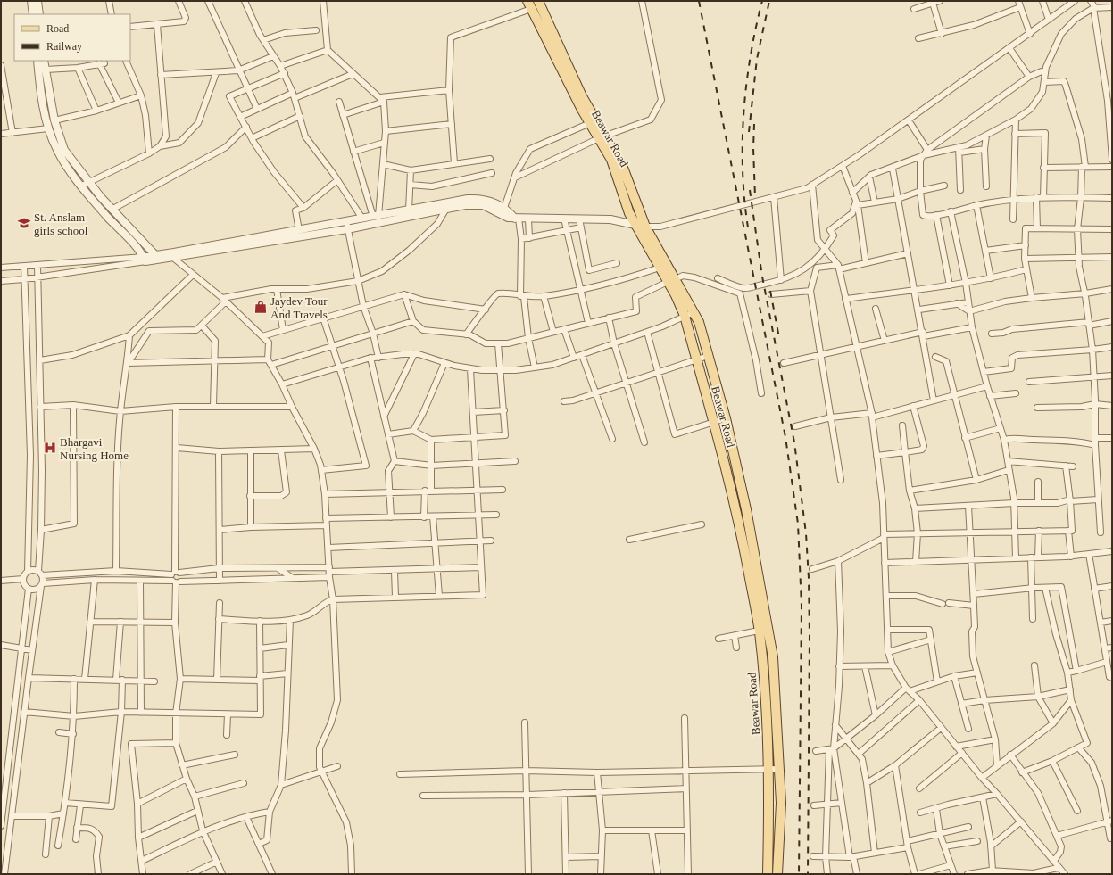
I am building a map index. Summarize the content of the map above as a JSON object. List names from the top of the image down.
{
  "streets": {
    "main road": ["Beawar Road"]
  },
  "places": {
    "school or university": ["St. Anslam girls school"],
    "shop": ["Jaydev Tour And Travels"],
    "hospital": ["Bhargavi Nursing Home"]
  },
  "legend": ["Road", "Railway"]
}
